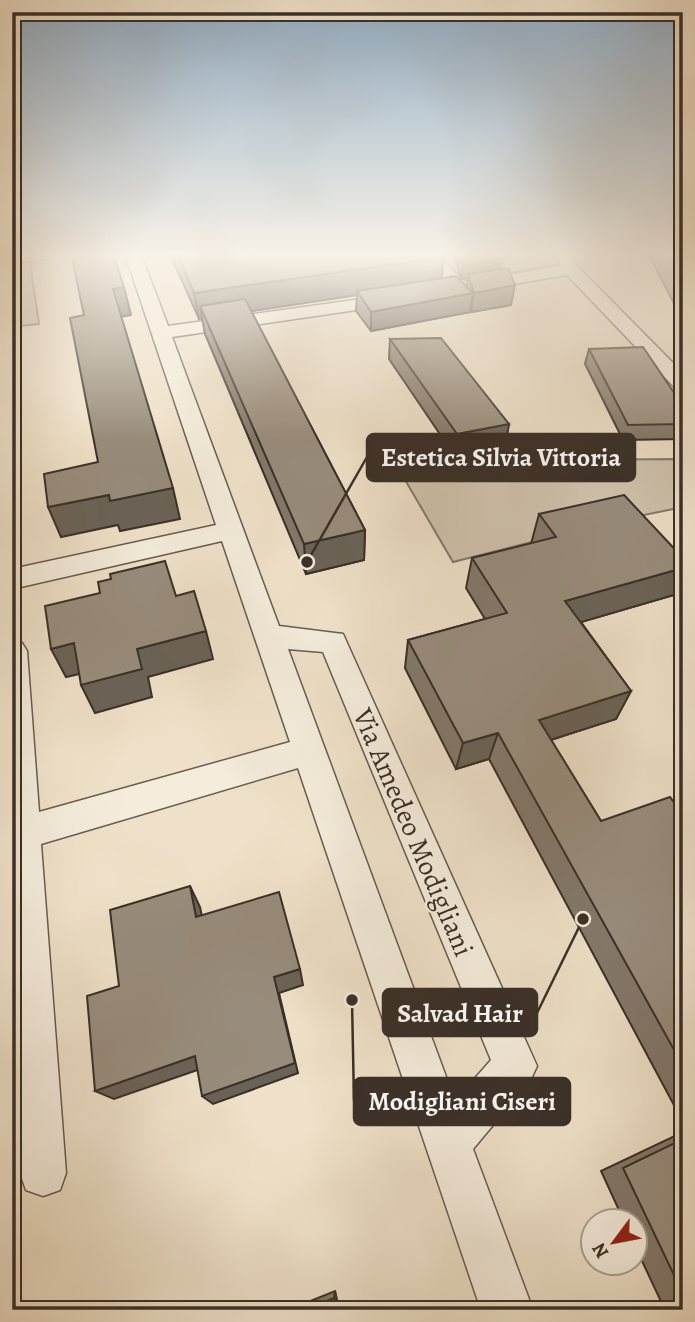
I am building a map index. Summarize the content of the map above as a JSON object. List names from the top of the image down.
{
  "streets": {
    "street": ["Via Amedeo Modigliani"]
  },
  "places": ["Estetica Silvia Vittoria", "Salvad Hair", "Modigliani Ciseri"],
  "north": "bottom left"
}
